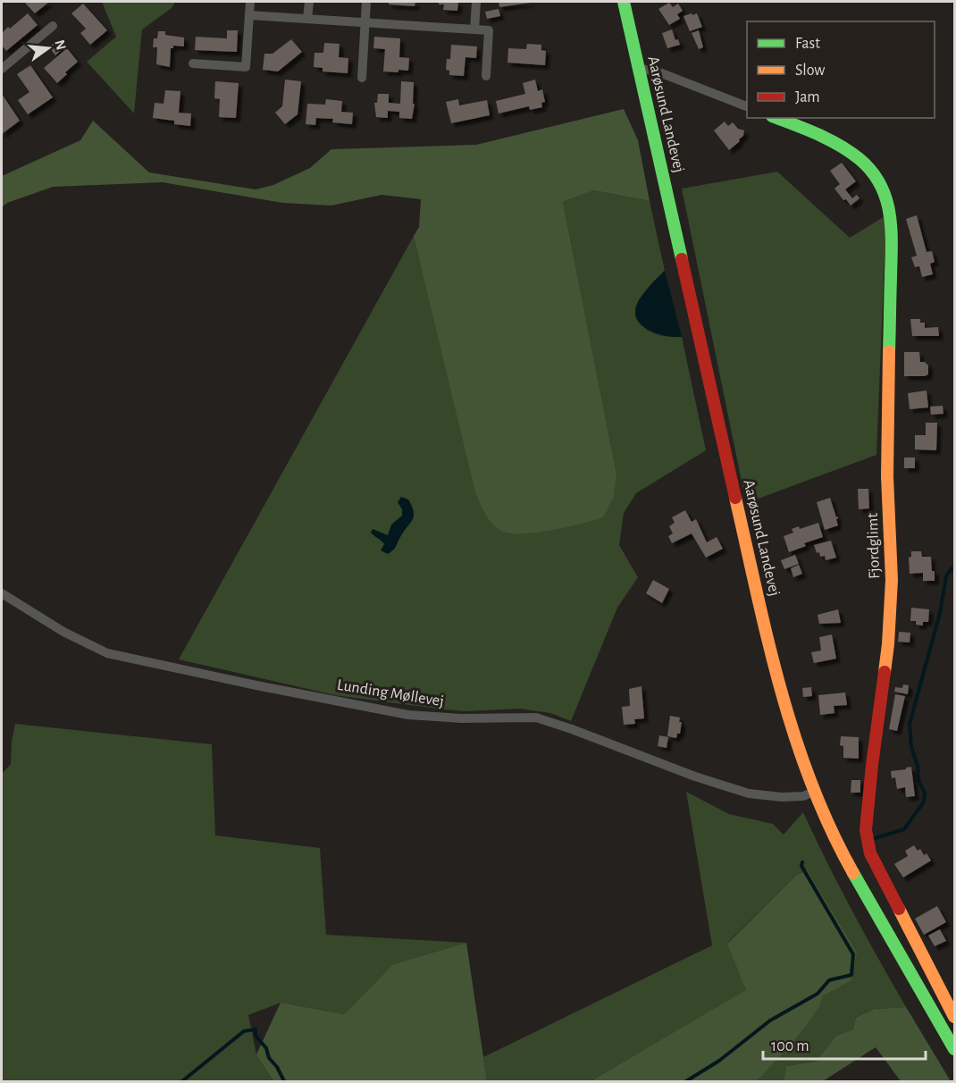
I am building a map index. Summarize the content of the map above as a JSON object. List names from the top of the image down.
{
  "streets": {
    "street": ["Aarøsund Landevej", "Fjordglimt", "Lunding Møllevej"]
  },
  "crossings": [
    ["Aarøsund Landevej", "Lunding Møllevej"]
  ],
  "legend": ["Fast", "Slow", "Jam"],
  "scale_bar": "100 m",
  "north": "right"
}
